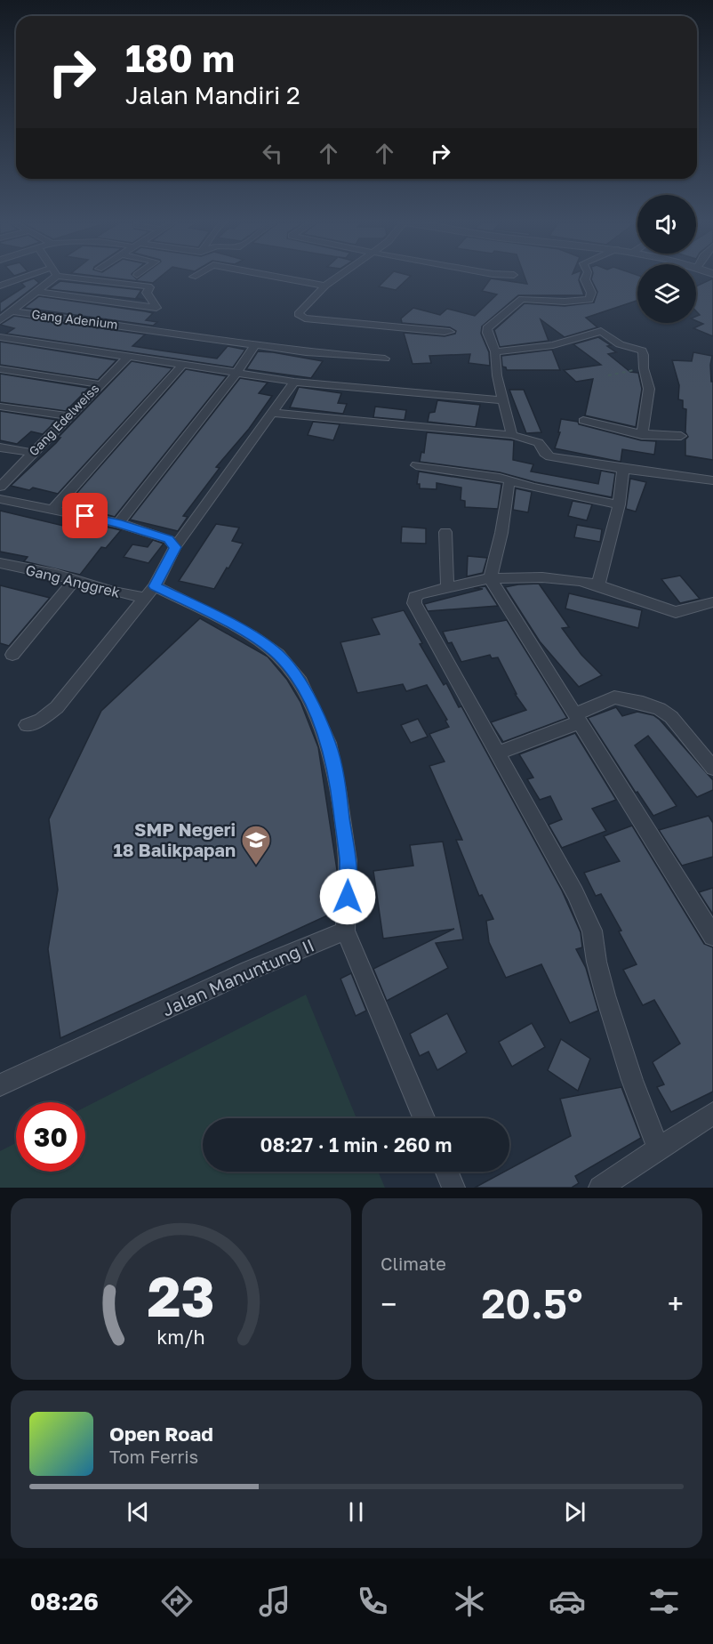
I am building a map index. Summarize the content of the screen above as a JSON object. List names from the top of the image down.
{
  "streets": {
    "street": [
      "Gang Adenium",
      "Gang Edelweiss",
      "Gang Anggrek",
      "Jalan Manuntung II"
    ]
  },
  "places": {
    "school or university": ["SMP Negeri 18 Balikpapan"]
  },
  "page": {
    "turn": ["180 m", "Jalan Mandiri 2"],
    "limit": "30",
    "trip": "08:27 · 1 min · 260 m",
    "tile": "Climate",
    "heat": ["−", "20.5°", "+"],
    "song": ["Open Road", "Tom Ferris"],
    "tabs": "08:26",
    "gauge": ["23", "km/h"]
  }
}
